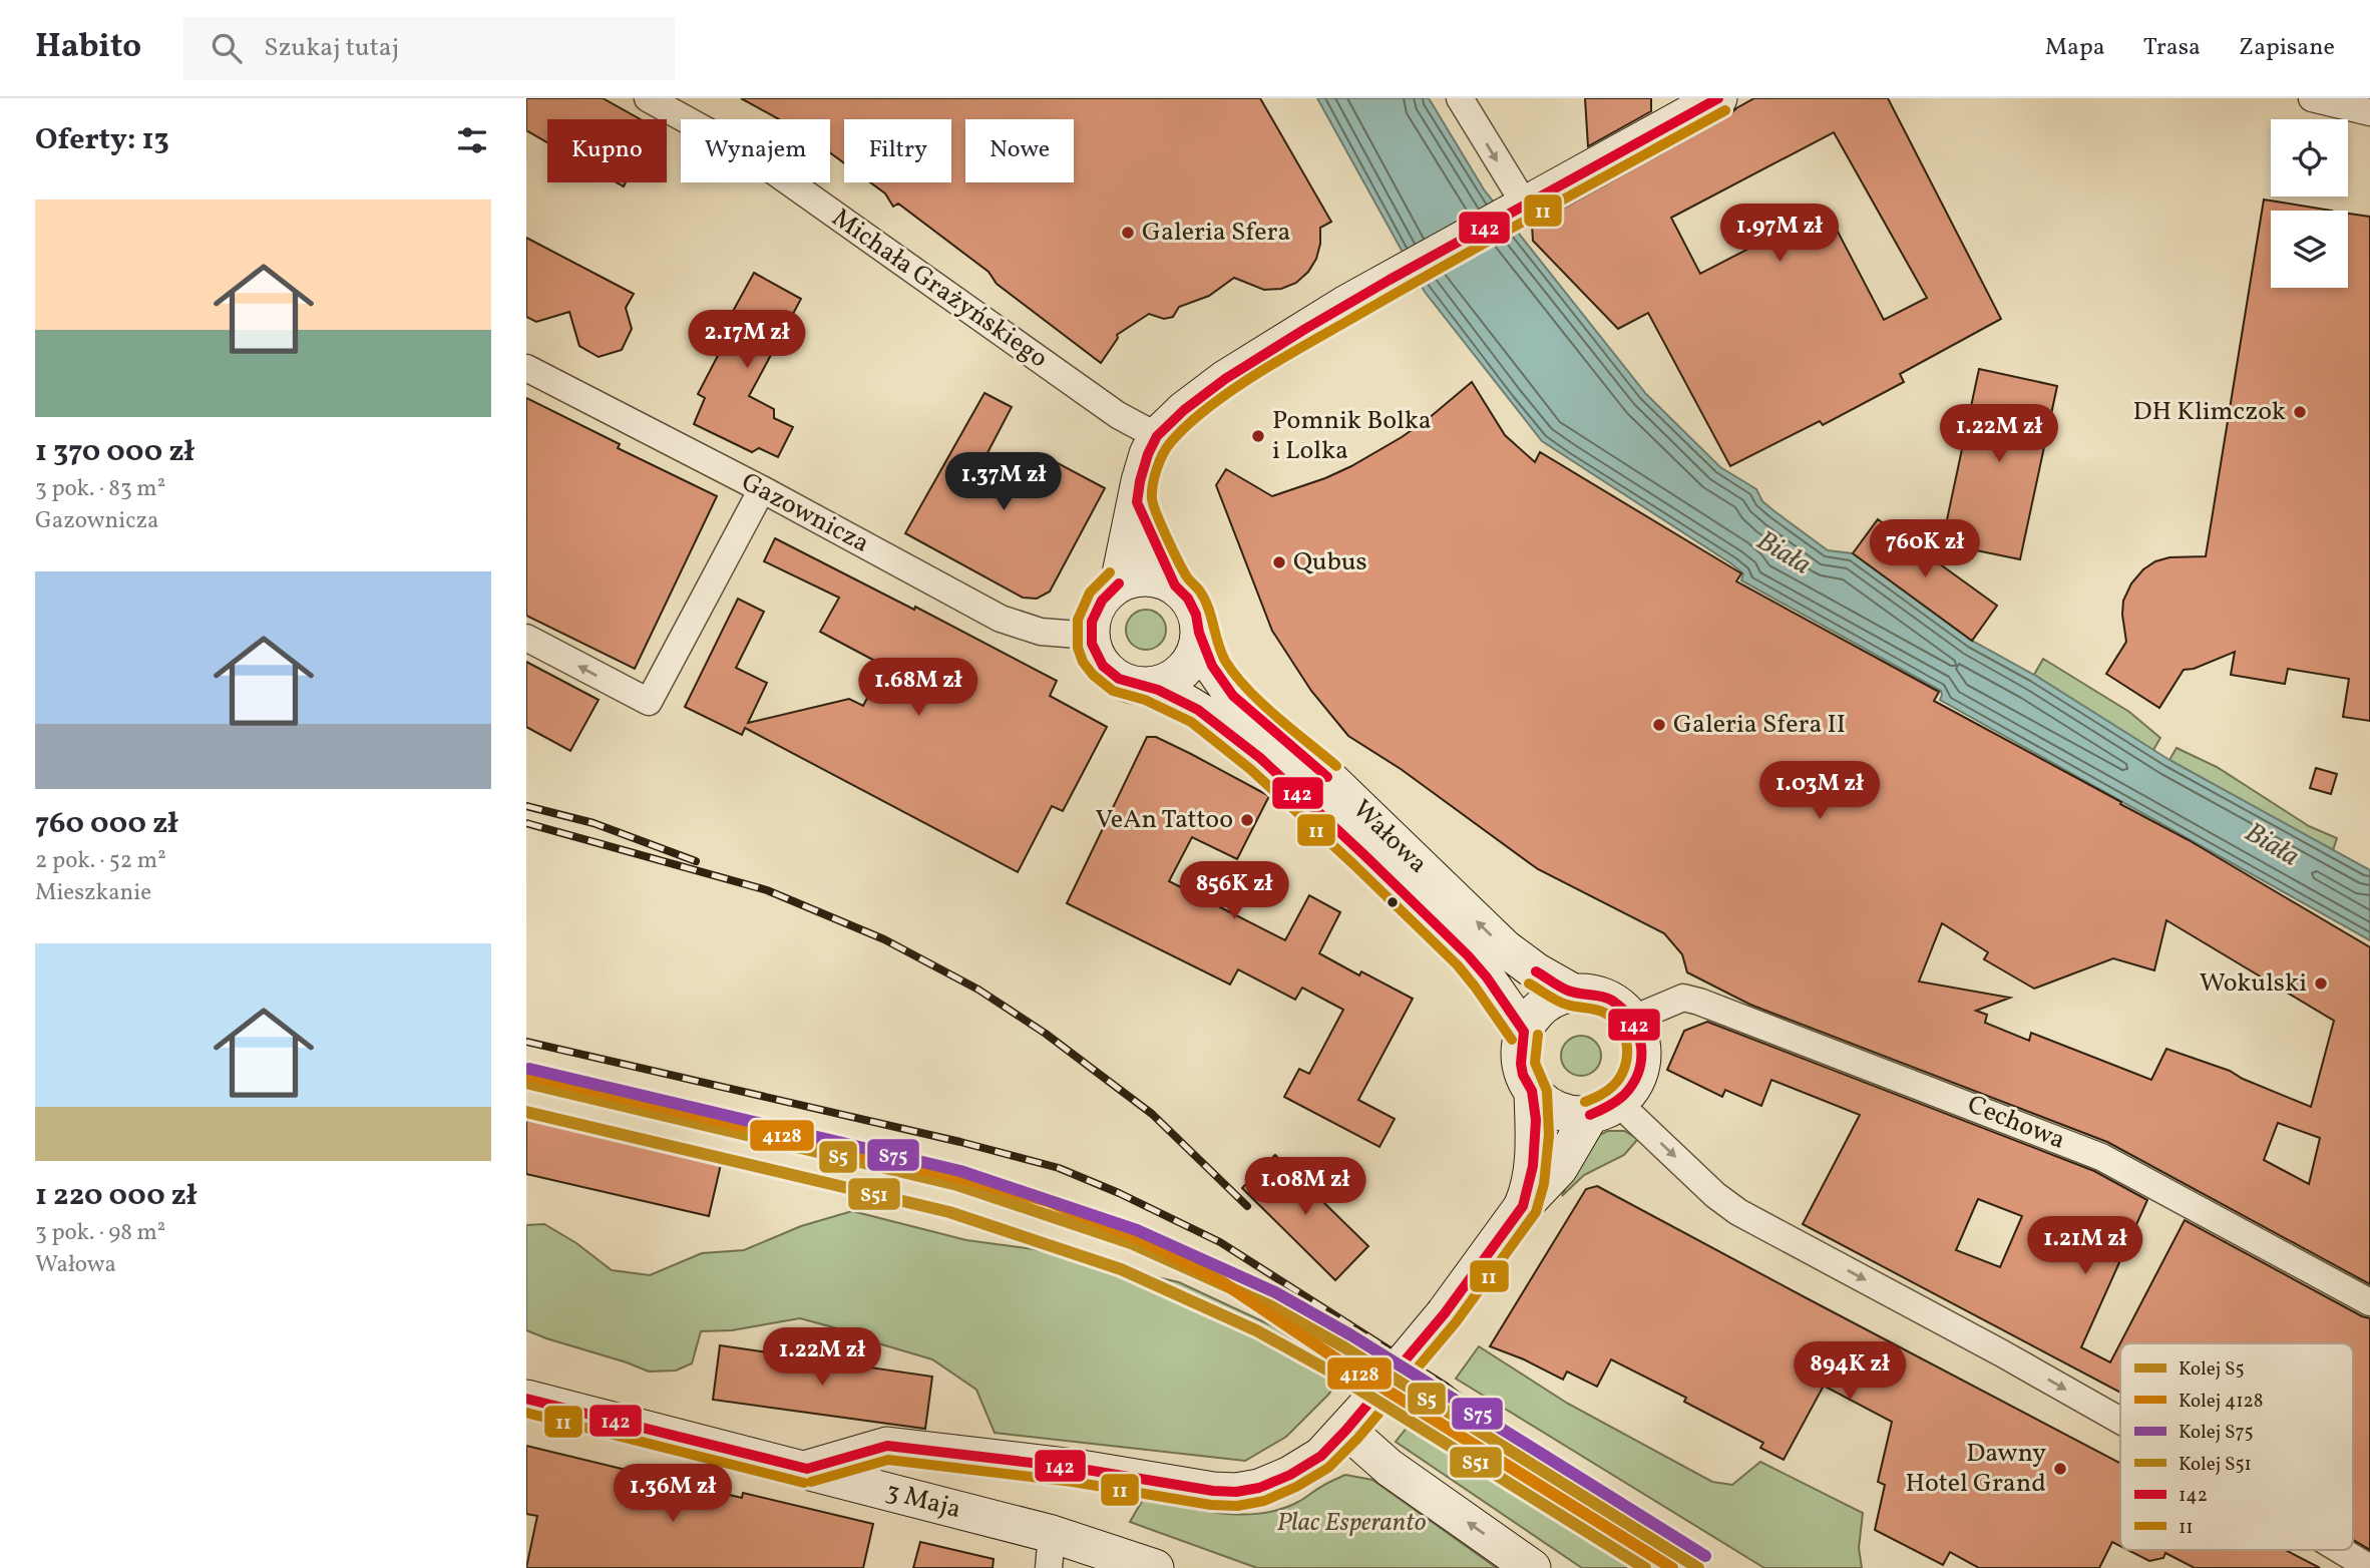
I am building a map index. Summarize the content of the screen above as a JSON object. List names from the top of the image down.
{
  "streets": {
    "street": [
      "Michała Grażyńskiego",
      "Gazownicza",
      "Wałowa",
      "Cechowa",
      "3 Maja"
    ]
  },
  "crossings": [
    ["Gazownicza", "Wałowa"]
  ],
  "water": ["Biała"],
  "parks": ["Plac Esperanto"],
  "places": [
    "Galeria Sfera",
    "DH Klimczok",
    "Pomnik Bolka i Lolka",
    "Qubus",
    "Galeria Sfera II",
    "VeAn Tattoo",
    "Wokulski",
    "Dawny Hotel Grand"
  ],
  "lines": [
    "transit line 142",
    "transit line 11",
    "rail line S75",
    "rail line 4128",
    "rail line S5",
    "rail line S51"
  ],
  "legend": [
    "Kolej S5",
    "Kolej 4128",
    "Kolej S75",
    "Kolej S51",
    "142",
    "11"
  ],
  "page": {
    "header": "Habito",
    "search": "Szukaj tutaj",
    "nav": ["Mapa", "Trasa", "Zapisane"],
    "heading": "Oferty: 13",
    "chip": [
      "Kupno",
      "Wynajem",
      "Filtry",
      "Nowe"
    ],
    "list": [
      {
        "name": "1 370 000 zł",
        "note": "3 pok. · 83 m² · Gazownicza"
      },
      {
        "name": "760 000 zł",
        "note": "2 pok. · 52 m² · Mieszkanie"
      },
      {
        "name": "1 220 000 zł",
        "note": "3 pok. · 98 m² · Wałowa"
      }
    ],
    "price": [
      "1.97M zł",
      "2.17M zł",
      "1.22M zł",
      "1.37M zł",
      "760K zł",
      "1.68M zł",
      "1.03M zł",
      "856K zł",
      "1.08M zł",
      "1.21M zł",
      "1.22M zł",
      "894K zł",
      "1.36M zł"
    ]
  }
}
